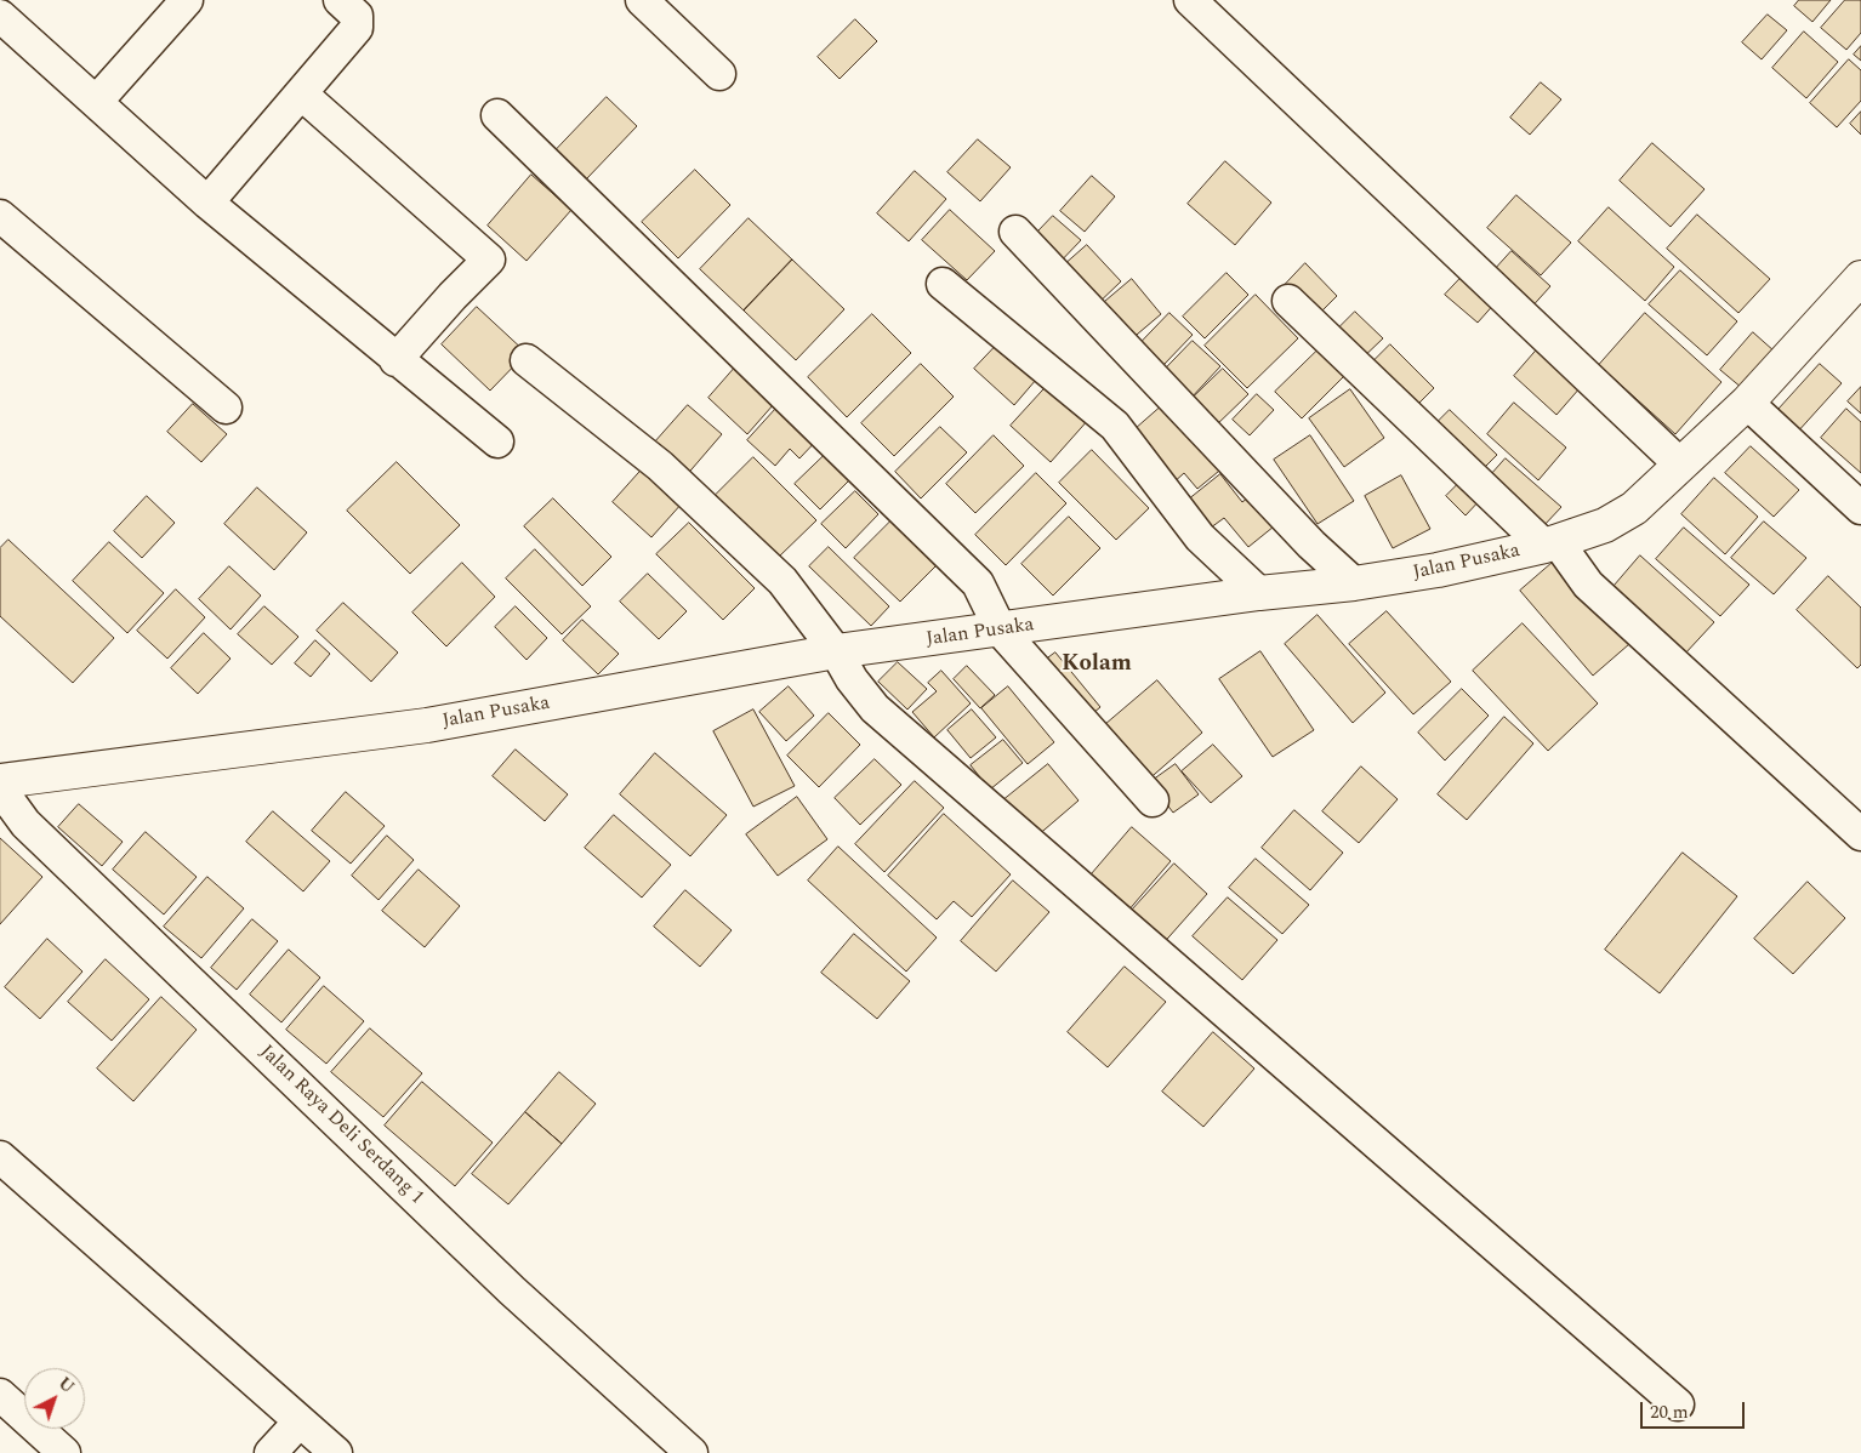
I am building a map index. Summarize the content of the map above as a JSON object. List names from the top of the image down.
{
  "streets": {
    "street": ["Jalan Pusaka", "Jalan Raya Deli Serdang 1"]
  },
  "districts": ["Kolam"],
  "scale_bar": "20 m",
  "north": "top right"
}
